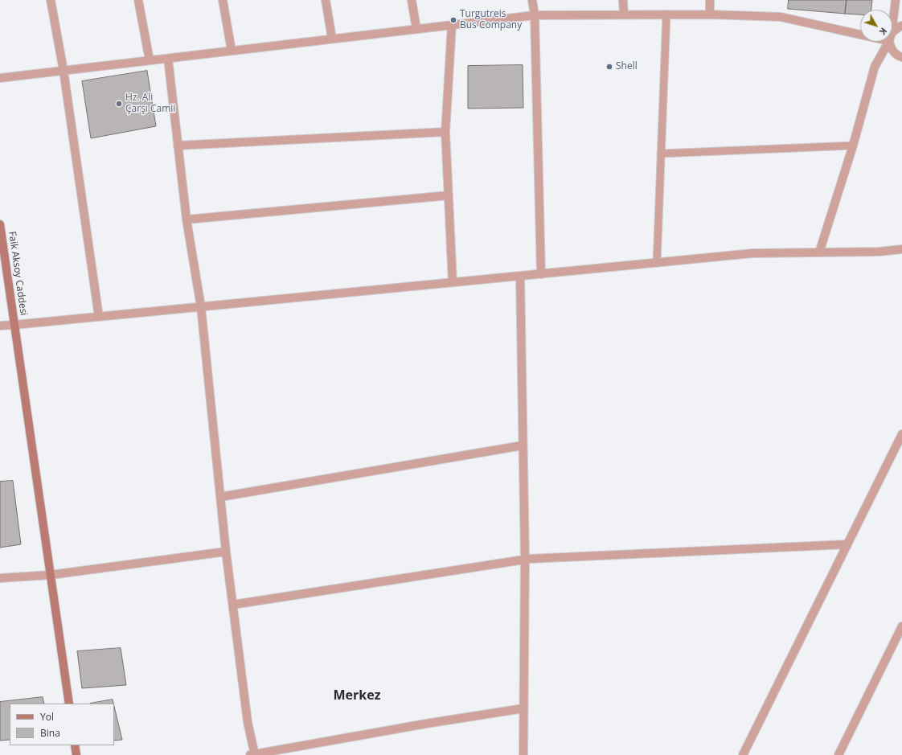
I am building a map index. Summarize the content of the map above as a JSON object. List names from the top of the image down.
{
  "streets": {
    "main road": ["Faik Aksoy Caddesi"]
  },
  "districts": ["Merkez"],
  "places": ["Turgutreis Bus Company", "Shell", "Hz. Ali Çarşı Camii"],
  "legend": ["Yol", "Bina"],
  "north": "bottom right"
}
